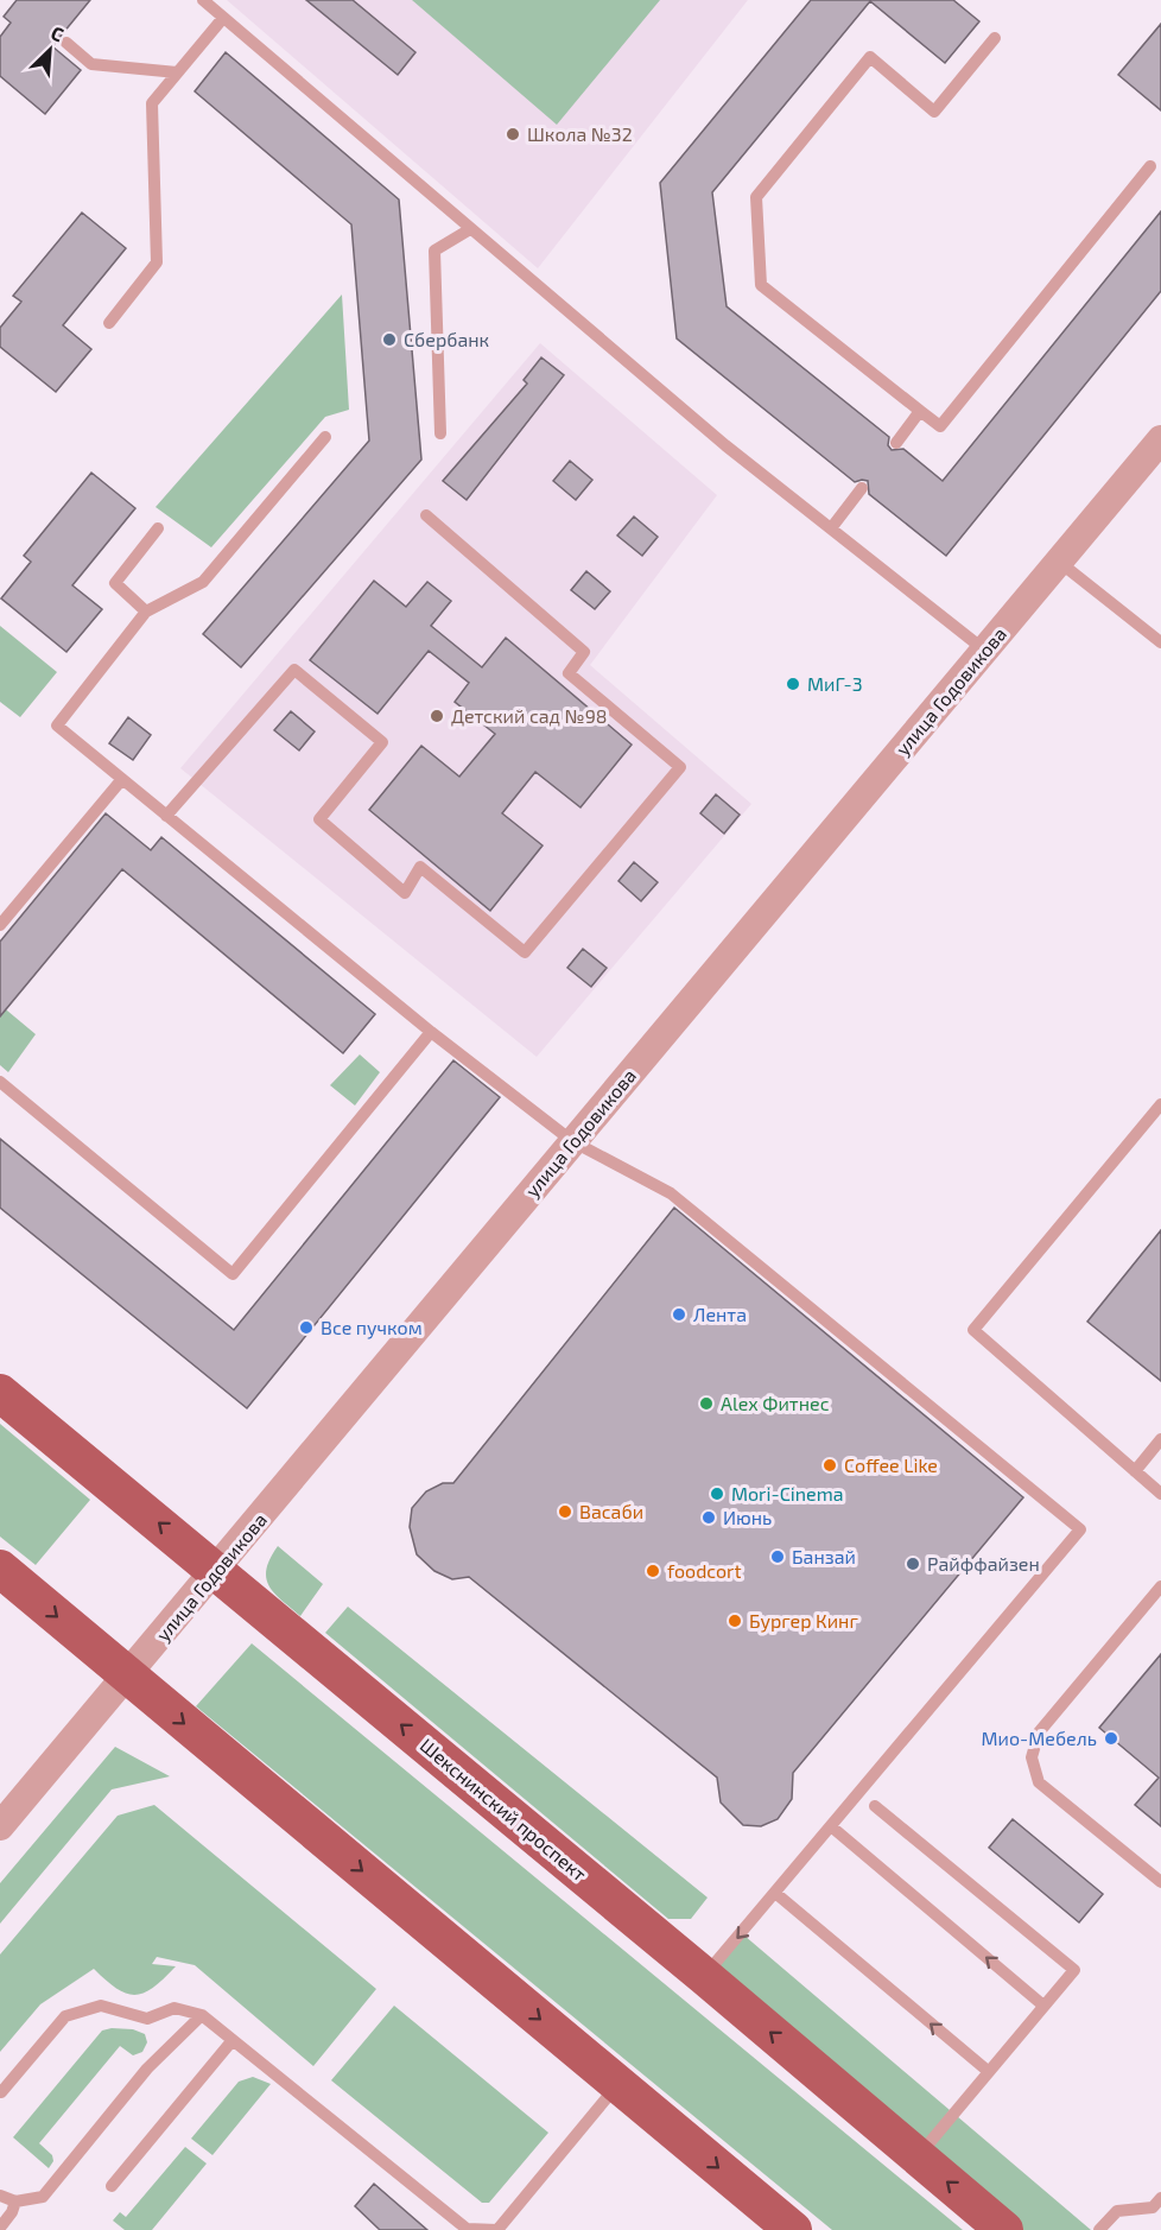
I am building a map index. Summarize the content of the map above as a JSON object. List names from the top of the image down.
{
  "streets": {
    "main road": ["Шекснинский проспект"],
    "street": ["улица Годовикова"]
  },
  "crossings": [
    ["улица Годовикова", "Шекснинский проспект"]
  ],
  "places": [
    "Школа №32",
    "Сбербанк",
    "МиГ-3",
    "Детский сад №98",
    "Лента",
    "Все пучком",
    "Alex Фитнес",
    "Coffee Like",
    "Mori-Cinema",
    "Васаби",
    "Июнь",
    "Банзай",
    "Райффайзен",
    "foodcort",
    "Бургер Кинг",
    "Мио-Мебель"
  ],
  "north": "top right"
}
